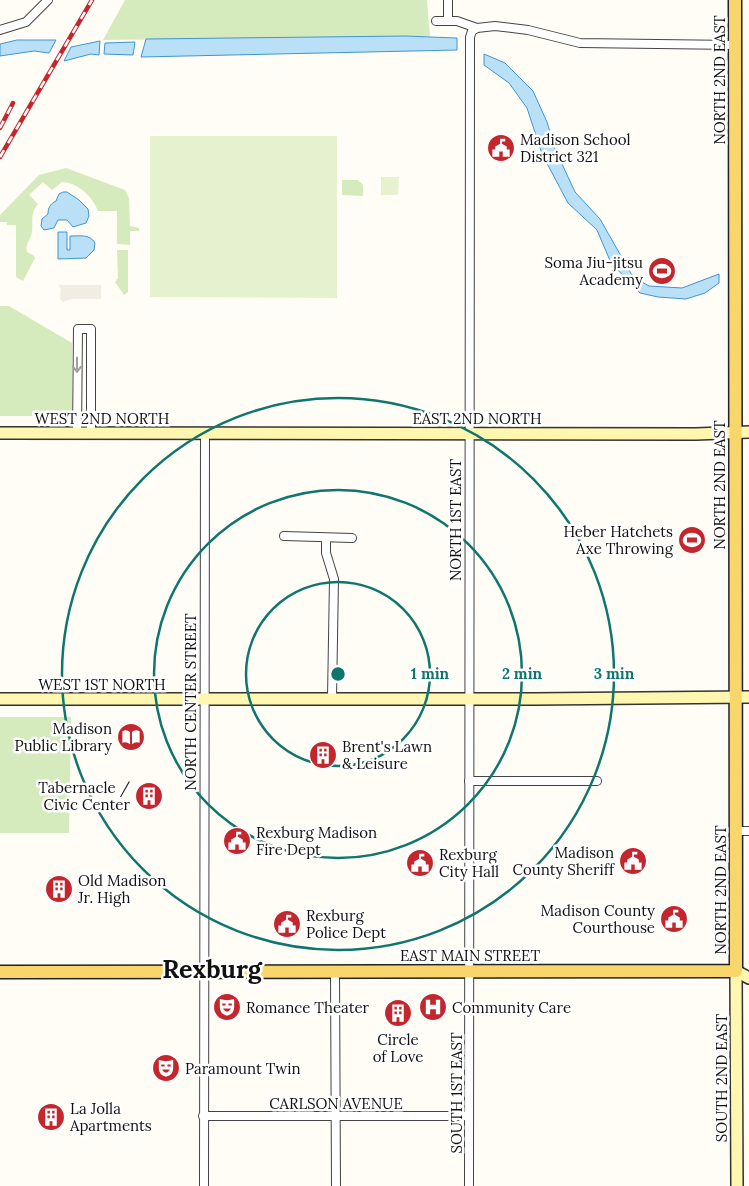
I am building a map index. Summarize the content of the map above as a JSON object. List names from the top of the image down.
{
  "streets": {
    "main road": [
      "NORTH 2ND EAST",
      "WEST 2ND NORTH",
      "EAST 2ND NORTH",
      "WEST 1ST NORTH",
      "EAST MAIN STREET",
      "SOUTH 2ND EAST"
    ],
    "street": [
      "NORTH 1ST EAST",
      "NORTH CENTER STREET",
      "SOUTH 1ST EAST",
      "CARLSON AVENUE"
    ]
  },
  "crossings": [
    ["NORTH 2ND EAST", "EAST 2ND NORTH"],
    ["NORTH 2ND EAST", "WEST 1ST NORTH"],
    ["NORTH 2ND EAST", "EAST MAIN STREET"],
    ["NORTH 2ND EAST", "SOUTH 2ND EAST"],
    ["WEST 2ND NORTH", "EAST 2ND NORTH"],
    ["WEST 2ND NORTH", "NORTH CENTER STREET"],
    ["EAST 2ND NORTH", "NORTH 1ST EAST"],
    ["EAST 2ND NORTH", "NORTH CENTER STREET"],
    ["NORTH 1ST EAST", "WEST 1ST NORTH"],
    ["NORTH 1ST EAST", "EAST MAIN STREET"],
    ["NORTH 1ST EAST", "SOUTH 1ST EAST"],
    ["WEST 1ST NORTH", "NORTH CENTER STREET"],
    ["NORTH CENTER STREET", "EAST MAIN STREET"],
    ["NORTH CENTER STREET", "CARLSON AVENUE"],
    ["EAST MAIN STREET", "SOUTH 2ND EAST"],
    ["EAST MAIN STREET", "SOUTH 1ST EAST"],
    ["SOUTH 1ST EAST", "CARLSON AVENUE"]
  ],
  "districts": ["Rexburg"],
  "places": {
    "public building": [
      "Madison School District 321",
      "Rexburg Madison Fire Dept",
      "Madison County Sheriff",
      "Rexburg City Hall",
      "Madison County Courthouse",
      "Rexburg Police Dept"
    ],
    "sports": ["Soma Jiu-jitsu Academy", "Heber Hatchets Axe Throwing"],
    "library": ["Madison Public Library"],
    "building": [
      "Brent's Lawn & Leisure",
      "Tabernacle / Civic Center",
      "Old Madison Jr. High",
      "Circle of Love",
      "La Jolla Apartments"
    ],
    "theatre": ["Romance Theater", "Paramount Twin"],
    "hospital": ["Community Care"]
  },
  "rings": ["1 min", "2 min", "3 min"]
}
